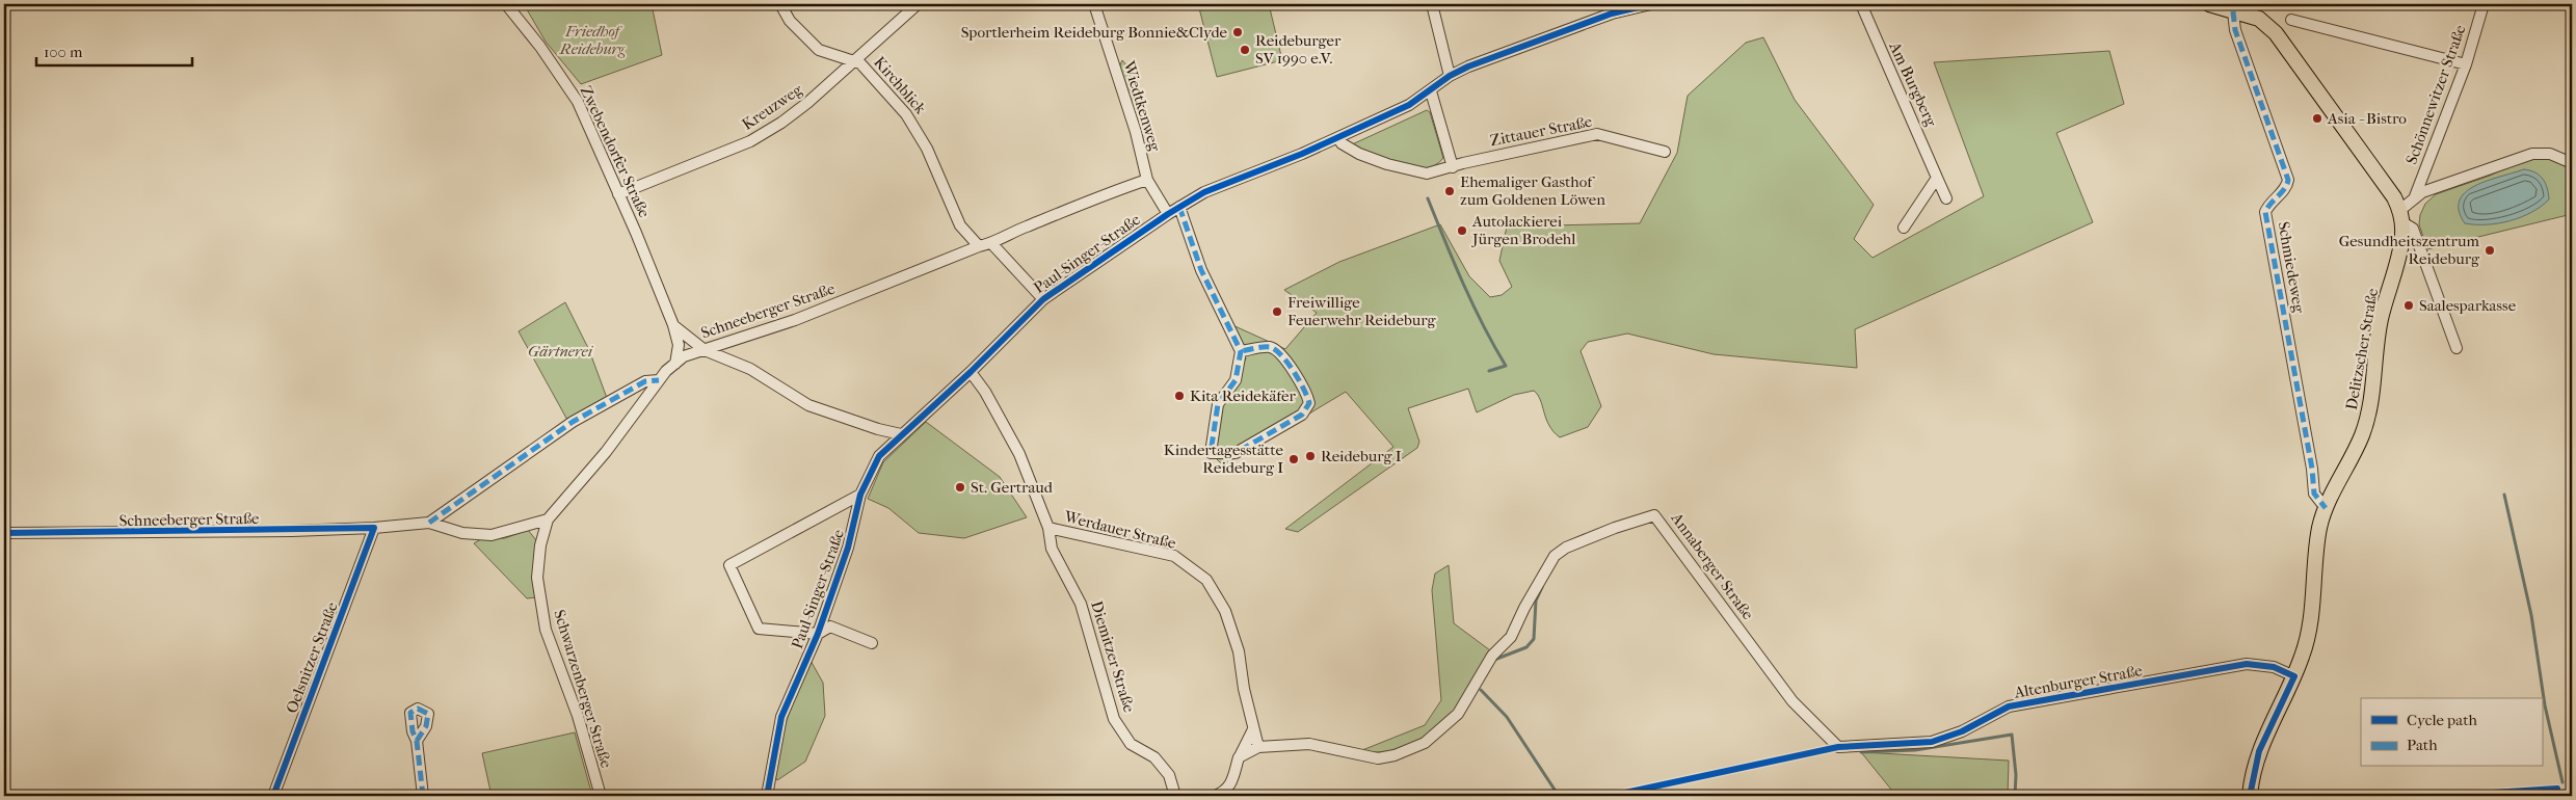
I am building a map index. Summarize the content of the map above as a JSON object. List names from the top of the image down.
{
  "streets": {
    "main road": ["Delitzscher Straße"],
    "street": [
      "Am Burgberg",
      "Kirchblick",
      "Schönnewitzer Straße",
      "Wiedtkenweg",
      "Kreuzweg",
      "Zittauer Straße",
      "Zwebendorfer Straße",
      "Paul-Singer-Straße",
      "Schmiedeweg",
      "Schneeberger Straße",
      "Werdauer Straße",
      "Annaberger Straße",
      "Diemitzer Straße",
      "Oelsnitzer Straße",
      "Altenburger Straße",
      "Schwarzenberger Straße"
    ]
  },
  "crossings": [
    ["Kirchblick", "Kreuzweg"],
    ["Kirchblick", "Schneeberger Straße"],
    ["Wiedtkenweg", "Paul-Singer-Straße"],
    ["Wiedtkenweg", "Schneeberger Straße"],
    ["Kreuzweg", "Zwebendorfer Straße"],
    ["Zittauer Straße", "Paul-Singer-Straße"],
    ["Zwebendorfer Straße", "Paul-Singer-Straße"],
    ["Zwebendorfer Straße", "Schneeberger Straße"],
    ["Paul-Singer-Straße", "Schneeberger Straße"],
    ["Paul-Singer-Straße", "Diemitzer Straße"],
    ["Schmiedeweg", "Delitzscher Straße"],
    ["Schneeberger Straße", "Oelsnitzer Straße"],
    ["Schneeberger Straße", "Schwarzenberger Straße"],
    ["Delitzscher Straße", "Altenburger Straße"],
    ["Werdauer Straße", "Annaberger Straße"],
    ["Werdauer Straße", "Diemitzer Straße"],
    ["Annaberger Straße", "Altenburger Straße"]
  ],
  "parks": ["Friedhof Reideburg", "Gärtnerei"],
  "places": [
    "Sportlerheim Reideburg Bonnie&Clyde",
    "Reideburger SV 1990 e.V.",
    "Asia - Bistro",
    "Ehemaliger Gasthof zum Goldenen Löwen",
    "Autolackierei Jürgen Brodehl",
    "Gesundheitszentrum Reideburg",
    "Saalesparkasse",
    "Freiwillige Feuerwehr Reideburg",
    "Kita Reidekäfer",
    "Reideburg I",
    "Kindertagesstätte Reideburg I",
    "St. Gertraud"
  ],
  "legend": ["Cycle path", "Path"],
  "scale_bar": "100 m"
}
